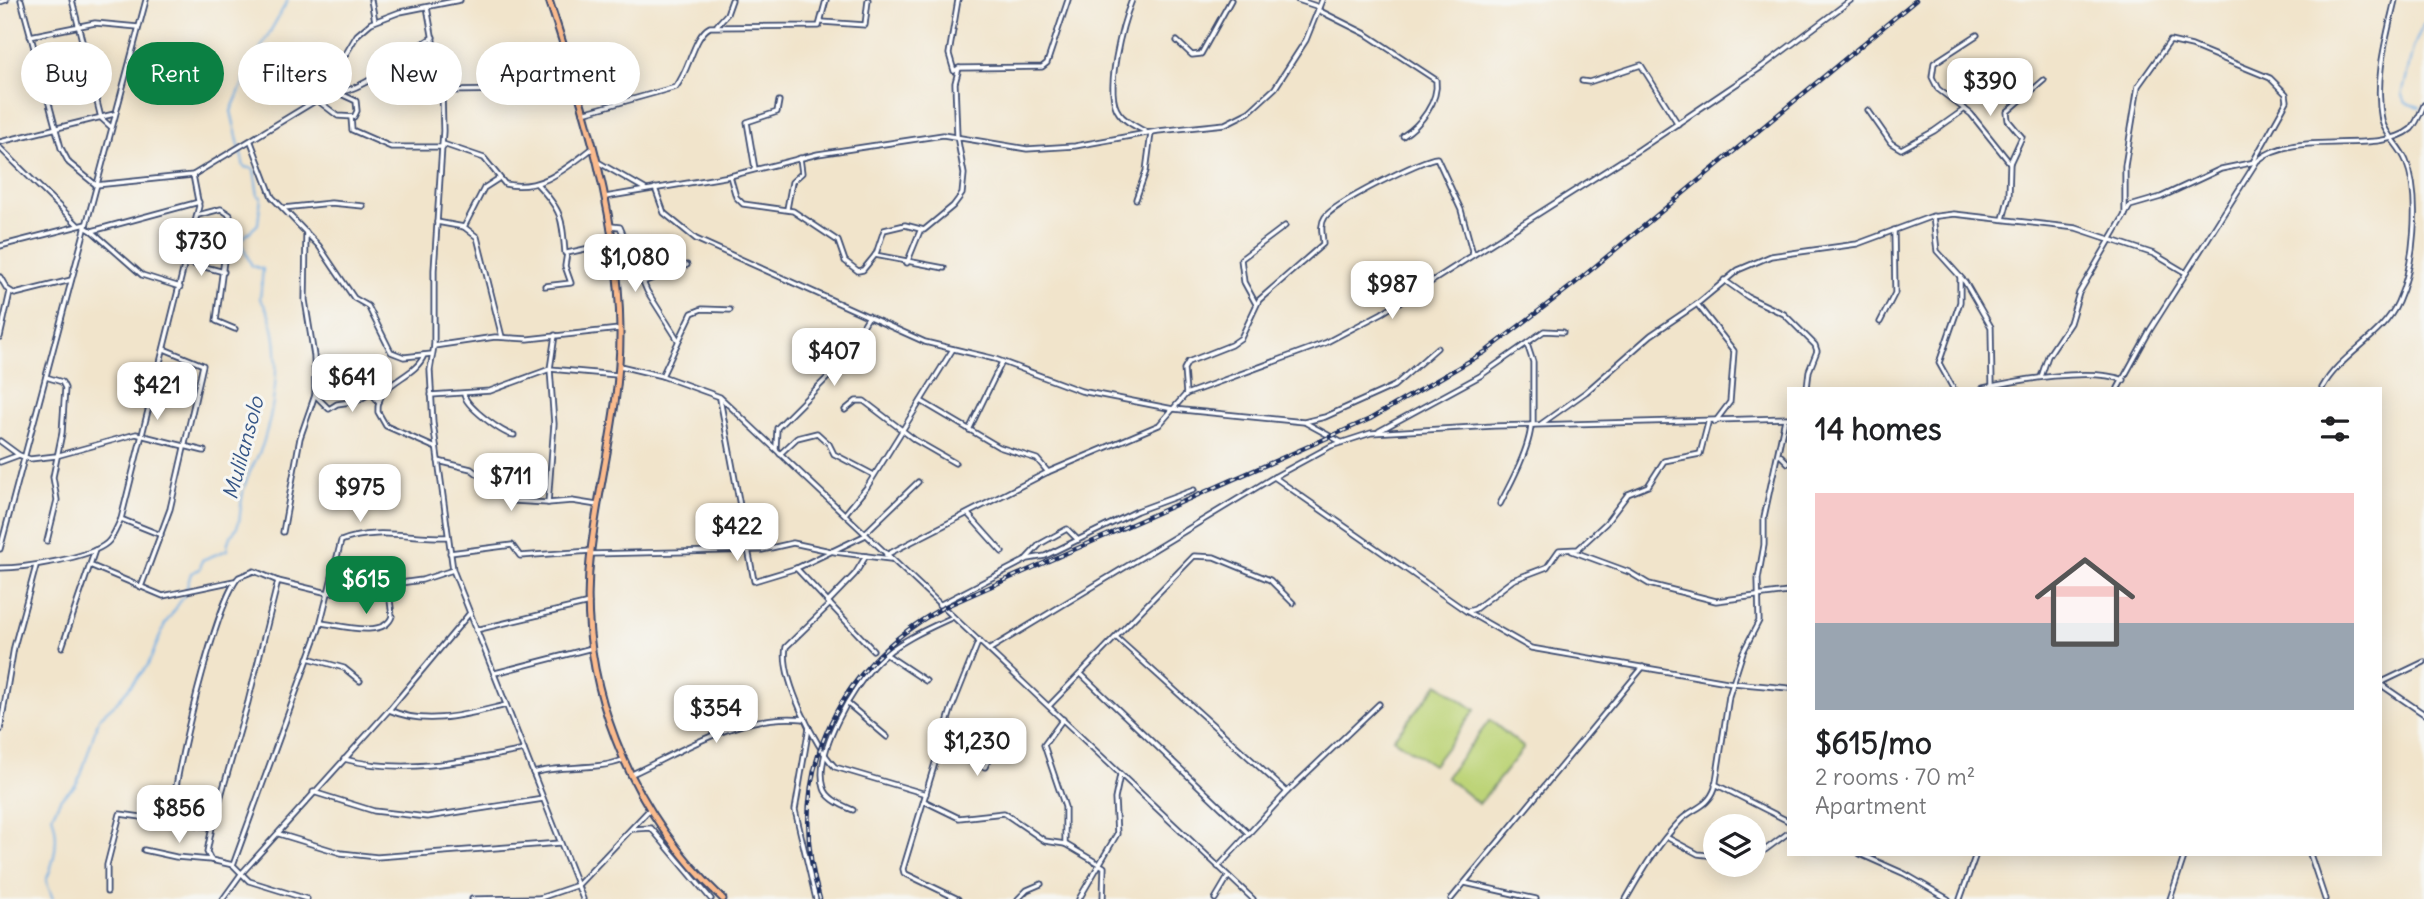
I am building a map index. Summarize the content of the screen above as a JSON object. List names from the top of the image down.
{
  "water": ["Mulilansolo"],
  "page": {
    "chip": [
      "Buy",
      "Rent",
      "Filters",
      "New",
      "Apartment"
    ],
    "price": [
      "$390",
      "$730",
      "$1,080",
      "$987",
      "$407",
      "$641",
      "$421",
      "$711",
      "$975",
      "$422",
      "$615",
      "$354",
      "$1,230",
      "$856"
    ],
    "heading": "14 homes",
    "list": [
      {
        "name": "$615/mo",
        "note": "2 rooms · 70 m² · Apartment"
      }
    ]
  }
}
